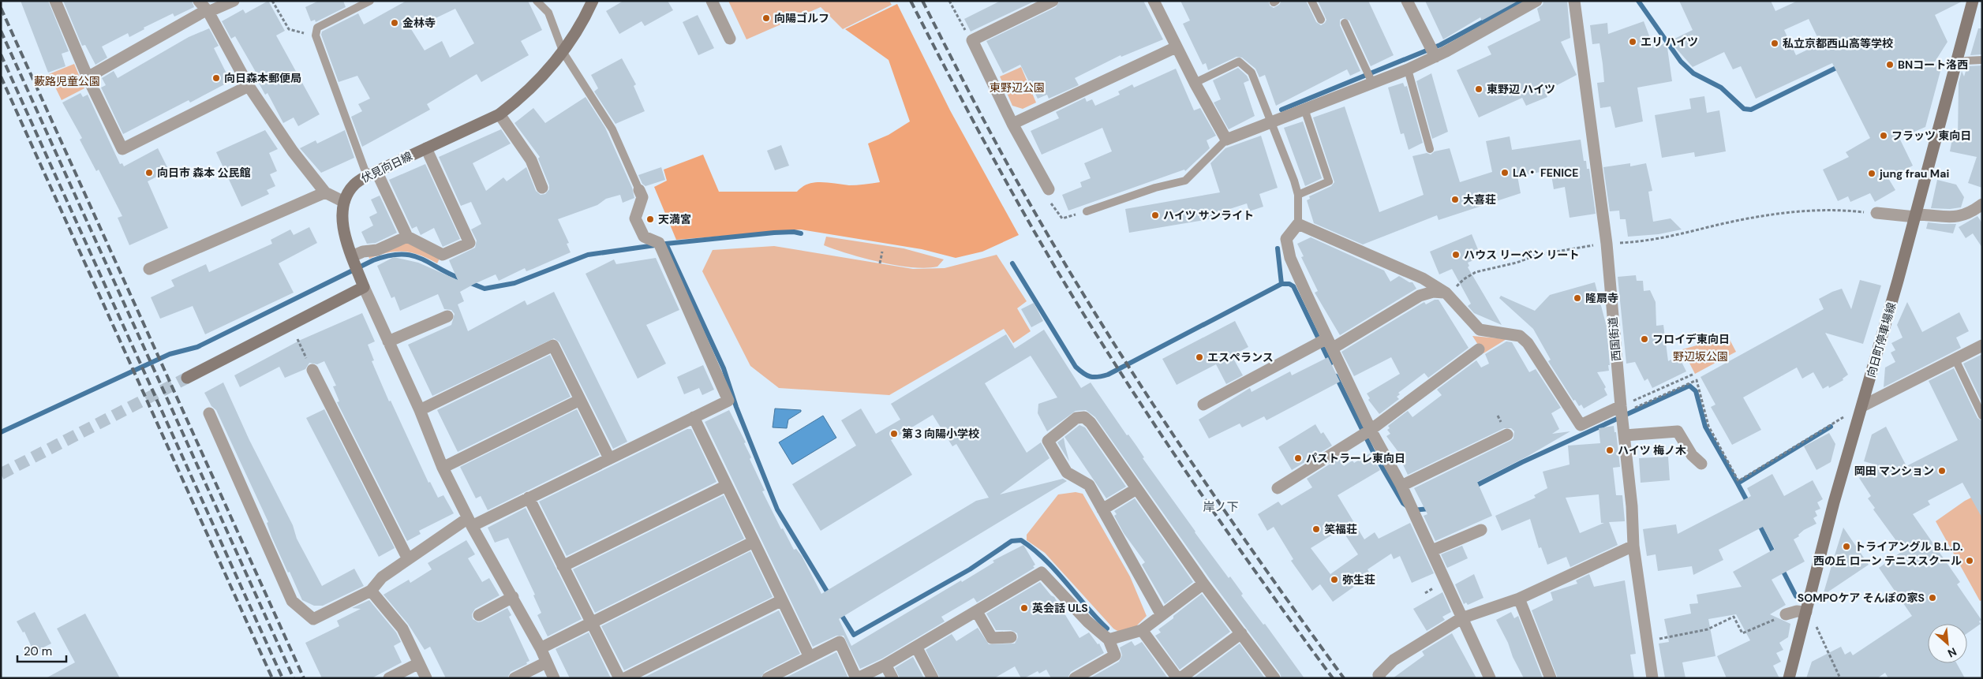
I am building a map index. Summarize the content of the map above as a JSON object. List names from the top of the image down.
{
  "streets": {
    "main road": ["伏見向日線", "向日町停車場線"],
    "street": ["西国街道"]
  },
  "districts": ["岸ノ下"],
  "parks": ["藪路児童公園", "東野辺公園", "野辺坂公園"],
  "places": [
    "向陽ゴルフ",
    "金林寺",
    "エリ ハイツ",
    "私立京都西山高等学校",
    "BNコート洛西",
    "向日森本郵便局",
    "東野辺 ハイツ",
    "フラッツ 東向日",
    "向日市 森本 公民館",
    "LA・ FENICE",
    "jung frau Mai",
    "大喜荘",
    "ハイツ サンライト",
    "天満宮",
    "ハウス リーベン リート",
    "隆扇寺",
    "フロイデ東向日",
    "エスぺランス",
    "第３向陽小学校",
    "ハイツ 梅ノ木",
    "パストラーレ東向日",
    "岡田 マンション",
    "笑福荘",
    "トライアングル B.L.D.",
    "西の丘 ローン テニススクール",
    "弥生荘",
    "SOMPOケア そんぽの家S",
    "英会話 ULS"
  ],
  "scale_bar": "20 m",
  "north": "bottom right"
}
